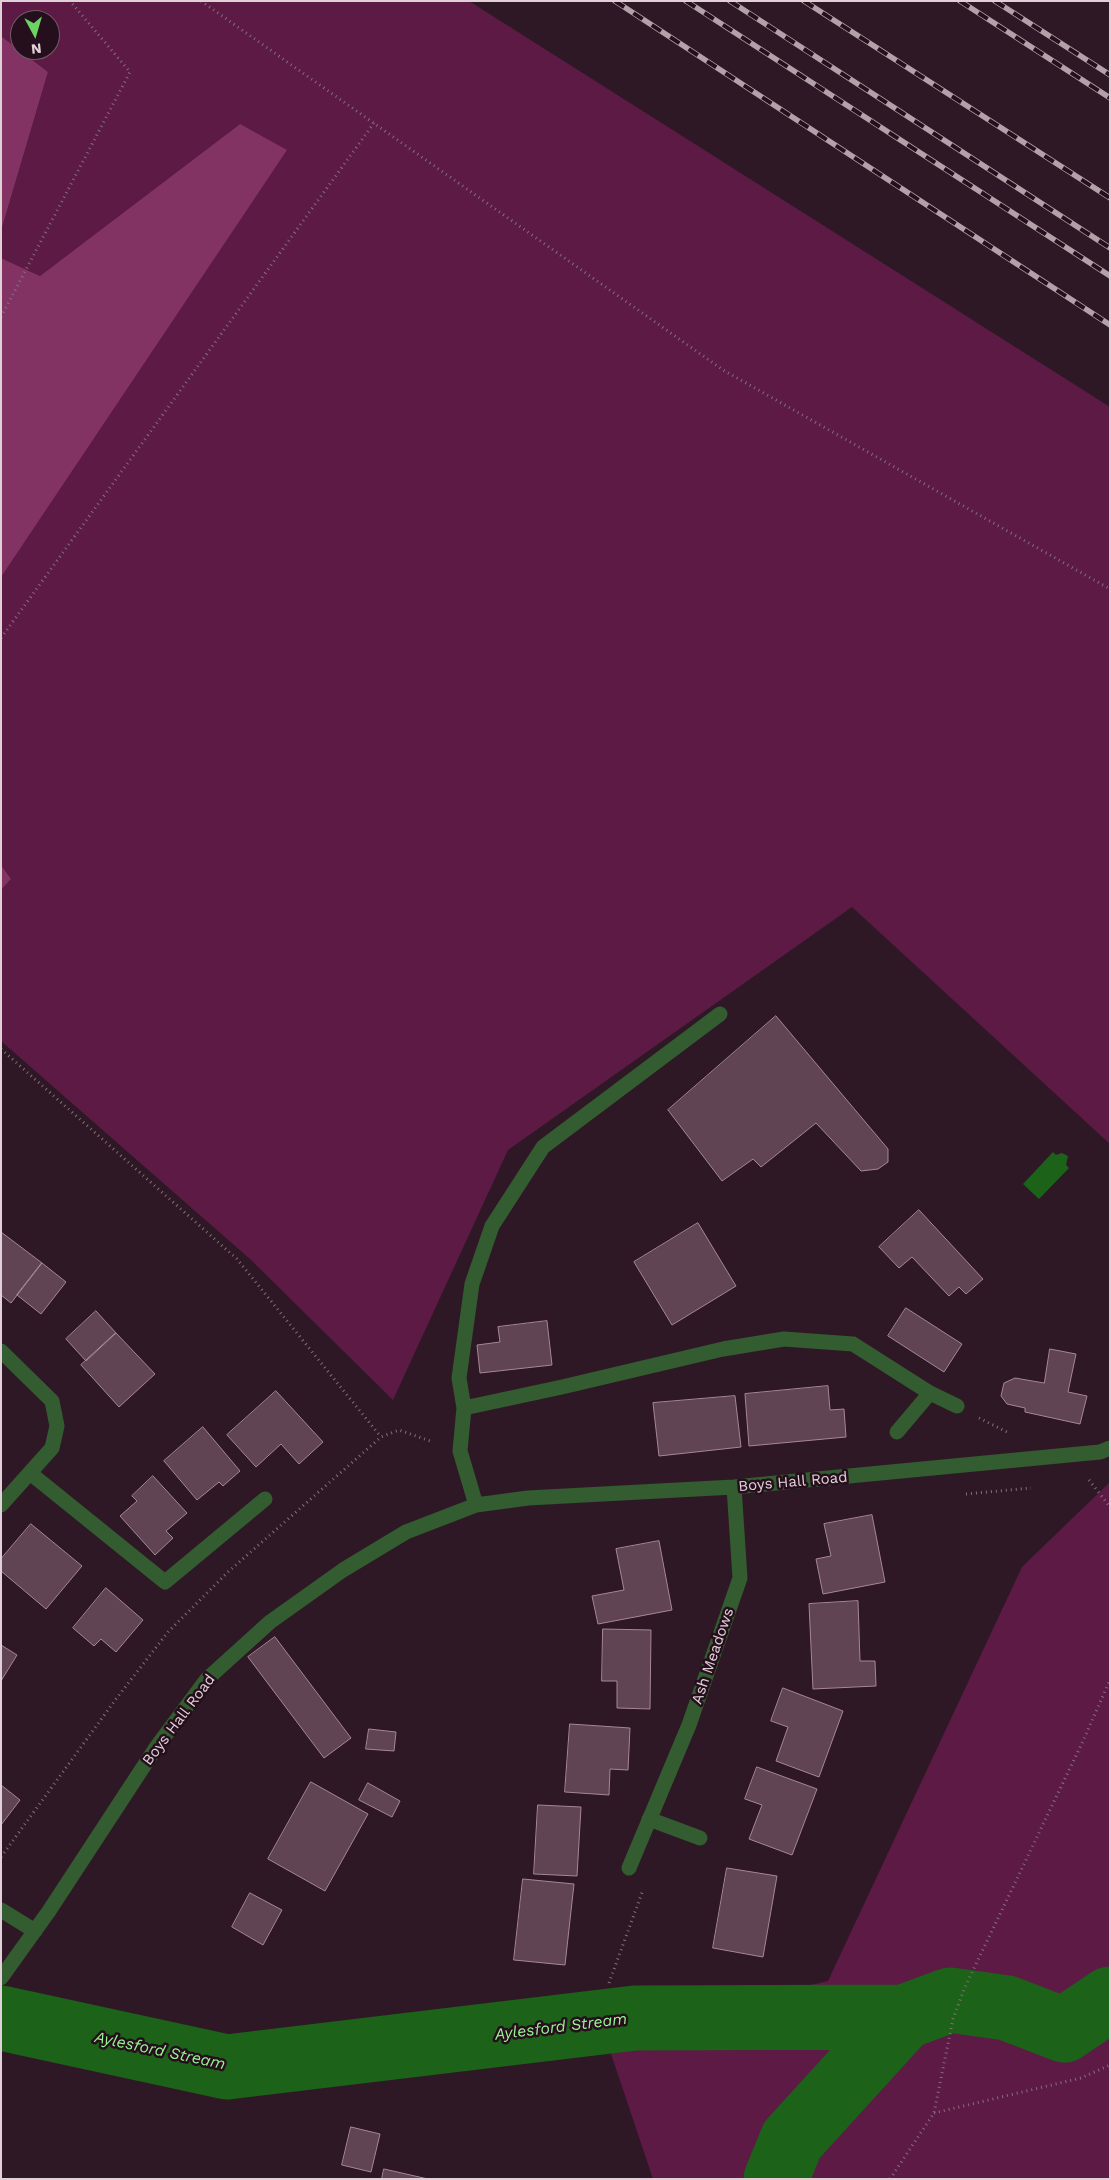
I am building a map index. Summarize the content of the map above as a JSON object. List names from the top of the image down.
{
  "streets": {
    "street": ["Boys Hall Road", "Ash Meadows"]
  },
  "crossings": [
    ["Boys Hall Road", "Ash Meadows"]
  ],
  "water": ["Aylesford Stream"],
  "north": "bottom"
}
